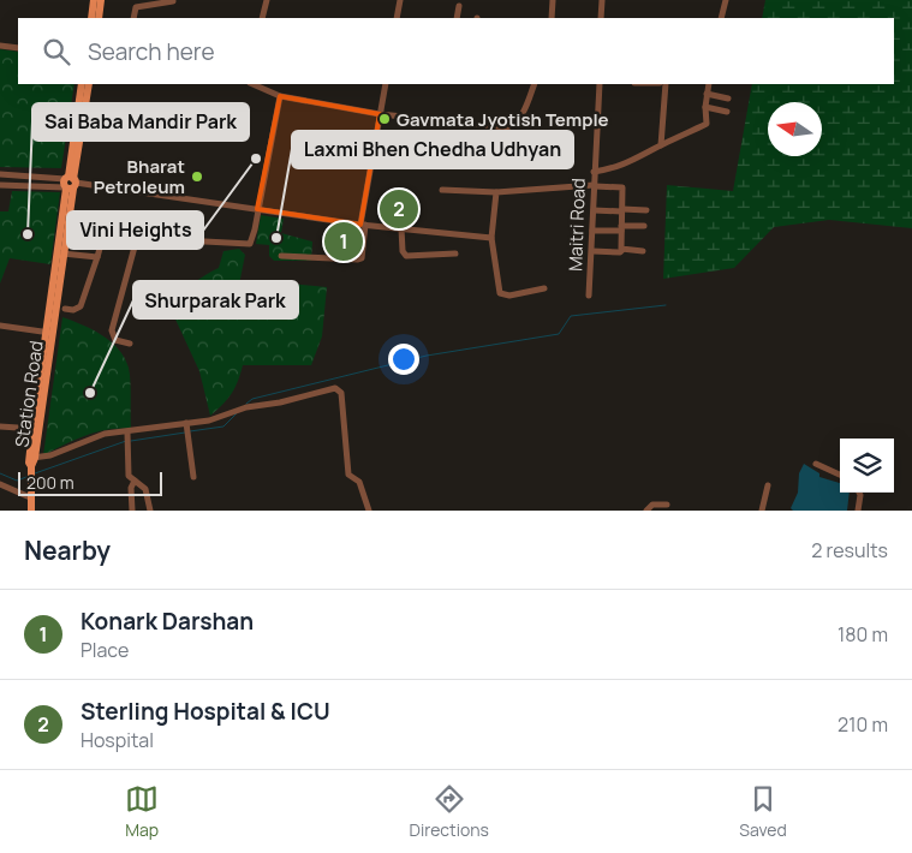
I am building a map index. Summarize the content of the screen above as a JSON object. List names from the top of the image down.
{
  "streets": {
    "main road": ["Station Road"],
    "street": ["Maitri Road"]
  },
  "places": [
    "Gavmata Jyotish Temple",
    "Vini Heights",
    "Bharat Petroleum",
    "Sai Baba Mandir Park",
    "Laxmi Bhen Chedha Udhyan",
    "Shurparak Park"
  ],
  "scale_bar": "200 m",
  "north": "left",
  "page": {
    "search": "Search here",
    "pins": ["2", "1"],
    "scale": "200 m",
    "heading": ["Nearby", "2 results"],
    "list": [
      {
        "mark": "1",
        "name": "Konark Darshan",
        "note": "Place",
        "value": "180 m"
      },
      {
        "mark": "2",
        "name": "Sterling Hospital & ICU",
        "note": "Hospital",
        "value": "210 m"
      }
    ],
    "nav": ["Map", "Directions", "Saved"]
  }
}
